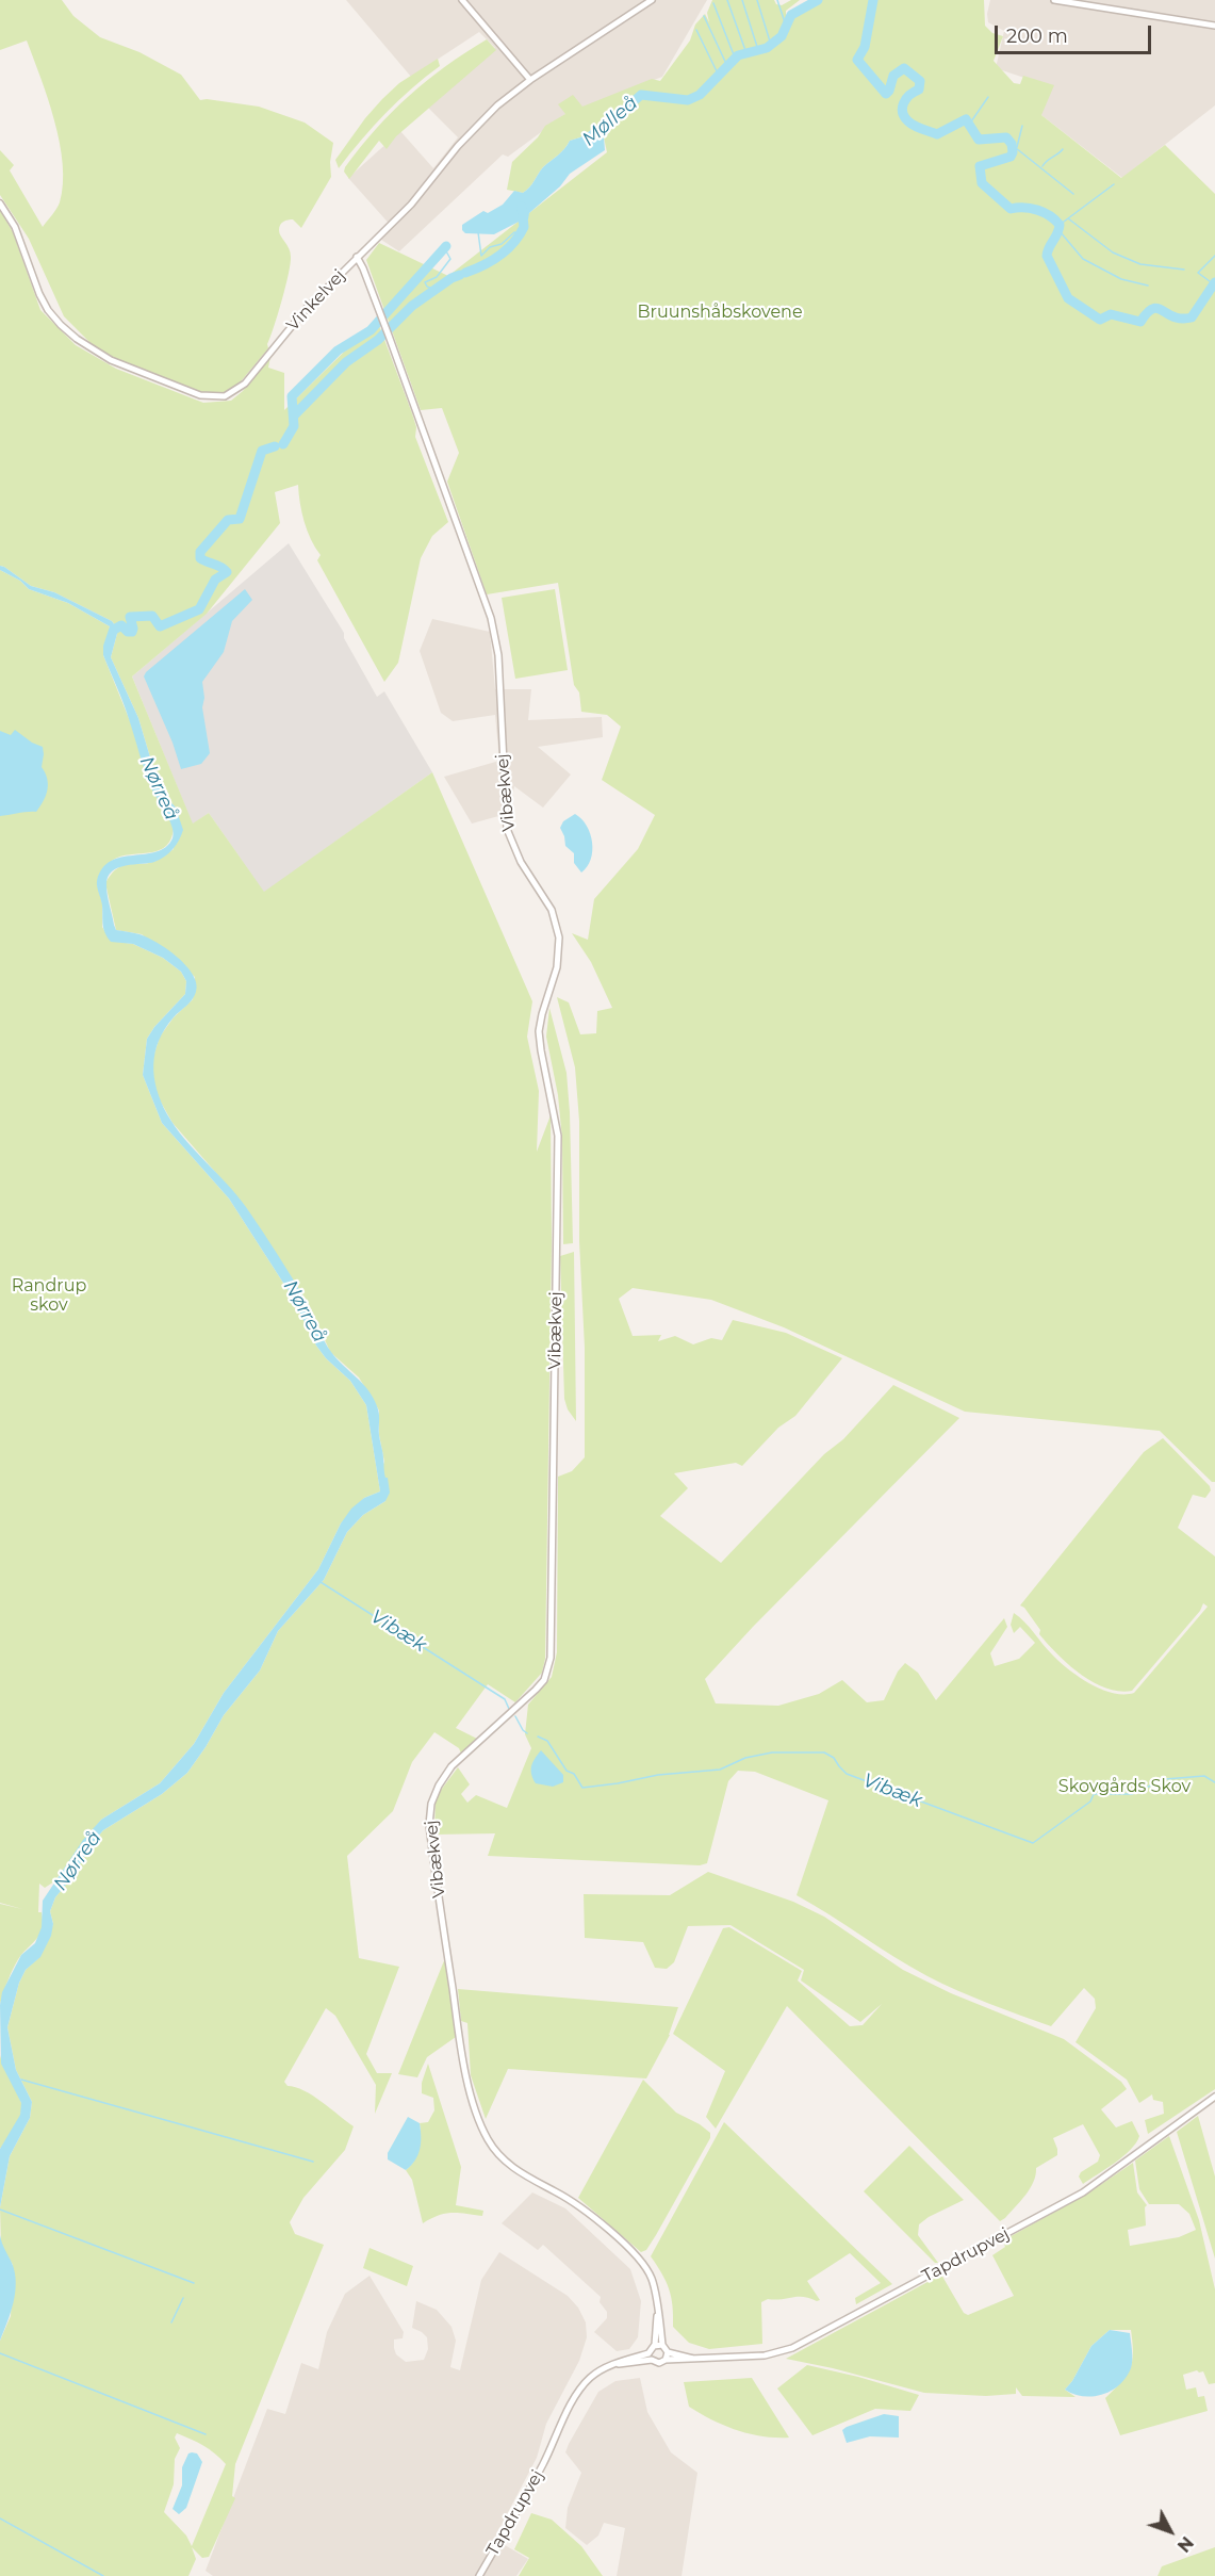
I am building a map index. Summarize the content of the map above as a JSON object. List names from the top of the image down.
{
  "streets": {
    "street": ["Vinkelvej", "Vibækvej", "Tapdrupvej"]
  },
  "crossings": [
    ["Vinkelvej", "Vibækvej"]
  ],
  "water": ["Mølleå", "Nørreå", "Vibæk"],
  "parks": ["Bruunshåbskovene", "Randrup skov", "Skovgårds Skov"],
  "scale_bar": "200 m",
  "north": "bottom right"
}
